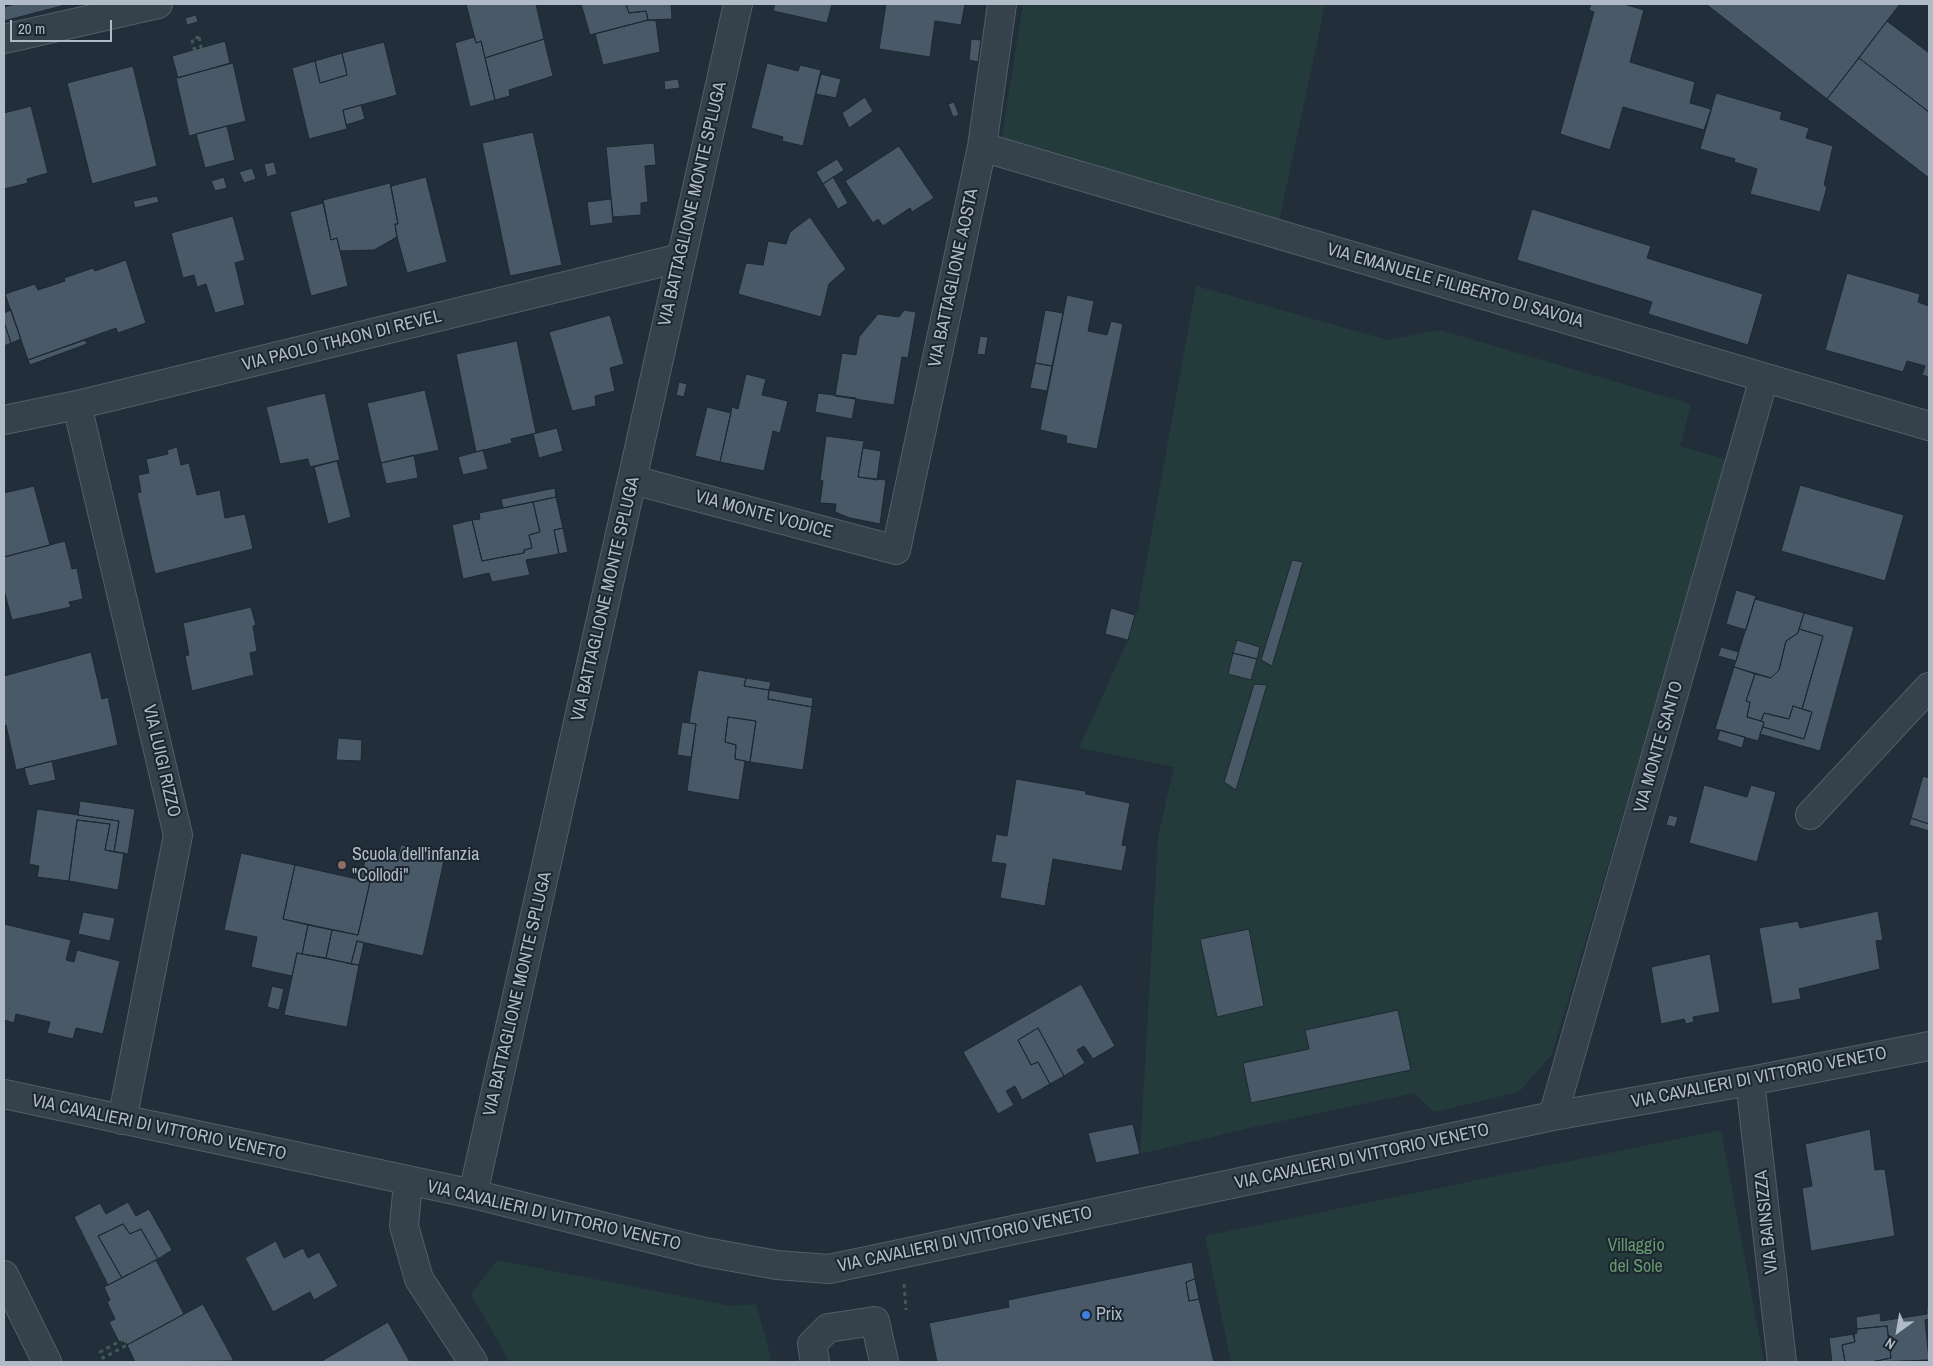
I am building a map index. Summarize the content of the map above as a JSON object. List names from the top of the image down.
{
  "streets": {
    "street": [
      "VIA BATTAGLIONE MONTE SPLUGA",
      "VIA BATTAGLIONE AOSTA",
      "VIA EMANUELE FILIBERTO DI SAVOIA",
      "VIA PAOLO THAON DI REVEL",
      "VIA MONTE VODICE",
      "VIA MONTE SANTO",
      "VIA LUIGI RIZZO",
      "VIA CAVALIERI DI VITTORIO VENETO",
      "VIA BAINSIZZA"
    ]
  },
  "crossings": [
    ["VIA BATTAGLIONE MONTE SPLUGA", "VIA PAOLO THAON DI REVEL"],
    ["VIA BATTAGLIONE MONTE SPLUGA", "VIA MONTE VODICE"],
    ["VIA BATTAGLIONE MONTE SPLUGA", "VIA CAVALIERI DI VITTORIO VENETO"],
    ["VIA BATTAGLIONE AOSTA", "VIA EMANUELE FILIBERTO DI SAVOIA"],
    ["VIA BATTAGLIONE AOSTA", "VIA MONTE VODICE"],
    ["VIA EMANUELE FILIBERTO DI SAVOIA", "VIA MONTE SANTO"],
    ["VIA PAOLO THAON DI REVEL", "VIA LUIGI RIZZO"],
    ["VIA MONTE SANTO", "VIA CAVALIERI DI VITTORIO VENETO"],
    ["VIA LUIGI RIZZO", "VIA CAVALIERI DI VITTORIO VENETO"],
    ["VIA CAVALIERI DI VITTORIO VENETO", "VIA BAINSIZZA"]
  ],
  "parks": ["Villaggio del Sole"],
  "places": ["Scuola dell'infanzia \"Collodi\"", "Prix"],
  "scale_bar": "20 m",
  "north": "bottom left"
}
